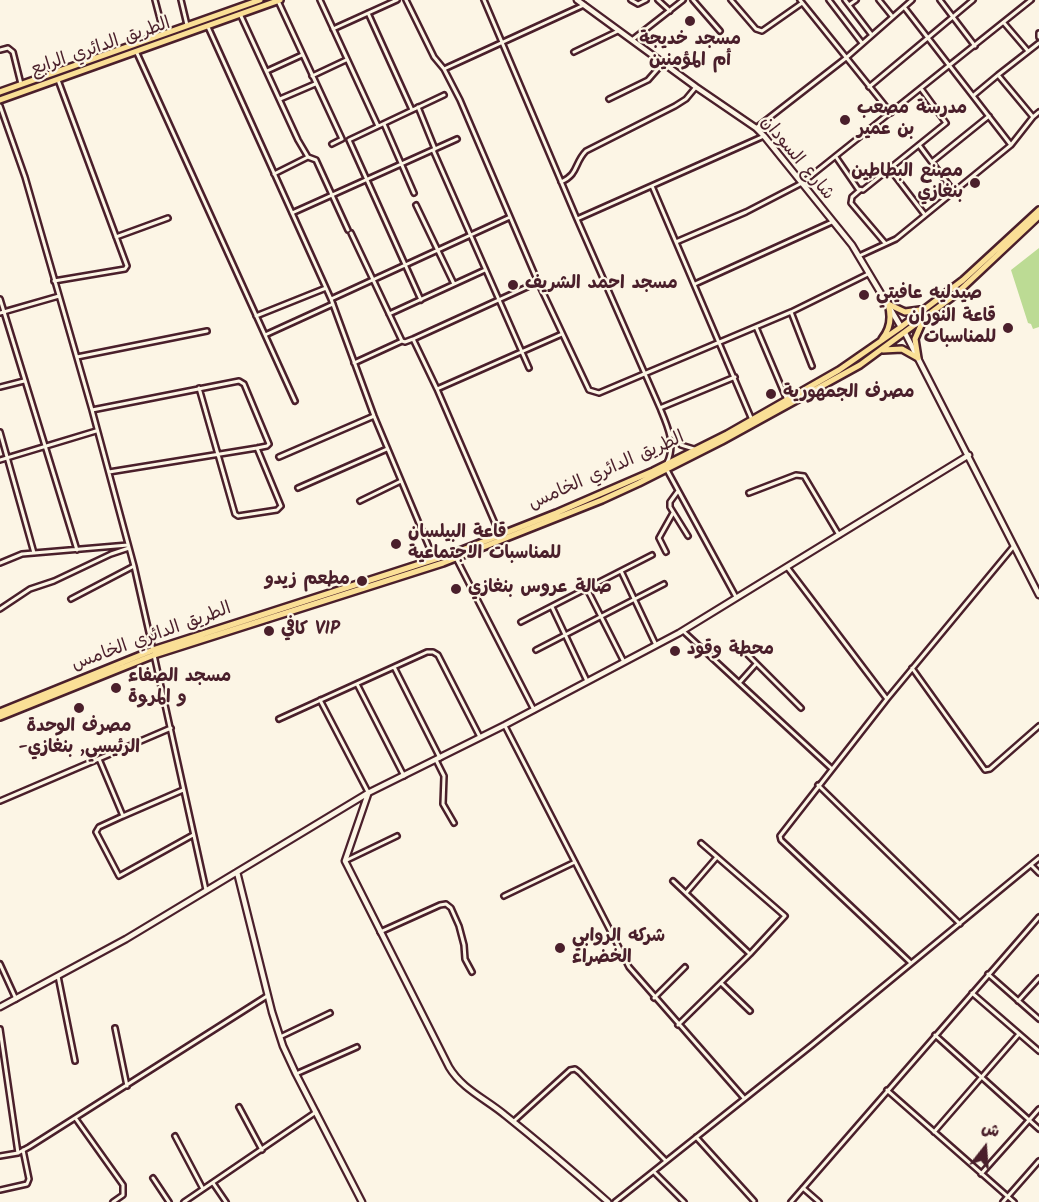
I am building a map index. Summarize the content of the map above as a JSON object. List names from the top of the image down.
{
  "streets": {
    "main road": ["الطريق الدائري الرابع", "شارع السودان", "الطريق الدائري الخامس"]
  },
  "crossings": [
    ["شارع السودان", "الطريق الدائري الخامس"]
  ],
  "places": [
    "مسجد خديجة أم المؤمنين",
    "مدرسة مصعب بن عمير",
    "مصنع البطاطين بنغازي",
    "مسجد احمد الشريف",
    "صيدليه عافيتي",
    "قاعة النوران للمناسبات",
    "مصرف الجمهورية",
    "قاعة البيلسان للمناسبات الاجتماعية",
    "مطعم زيدو",
    "صالة عروس بنغازي",
    "كافي VIP",
    "محطة وقود",
    "مسجد الصفاء و المروة",
    "مصرف الوحدة -الرئيسي, بنغازي",
    "شركه الروابي الخضراء"
  ],
  "north": "top"
}
